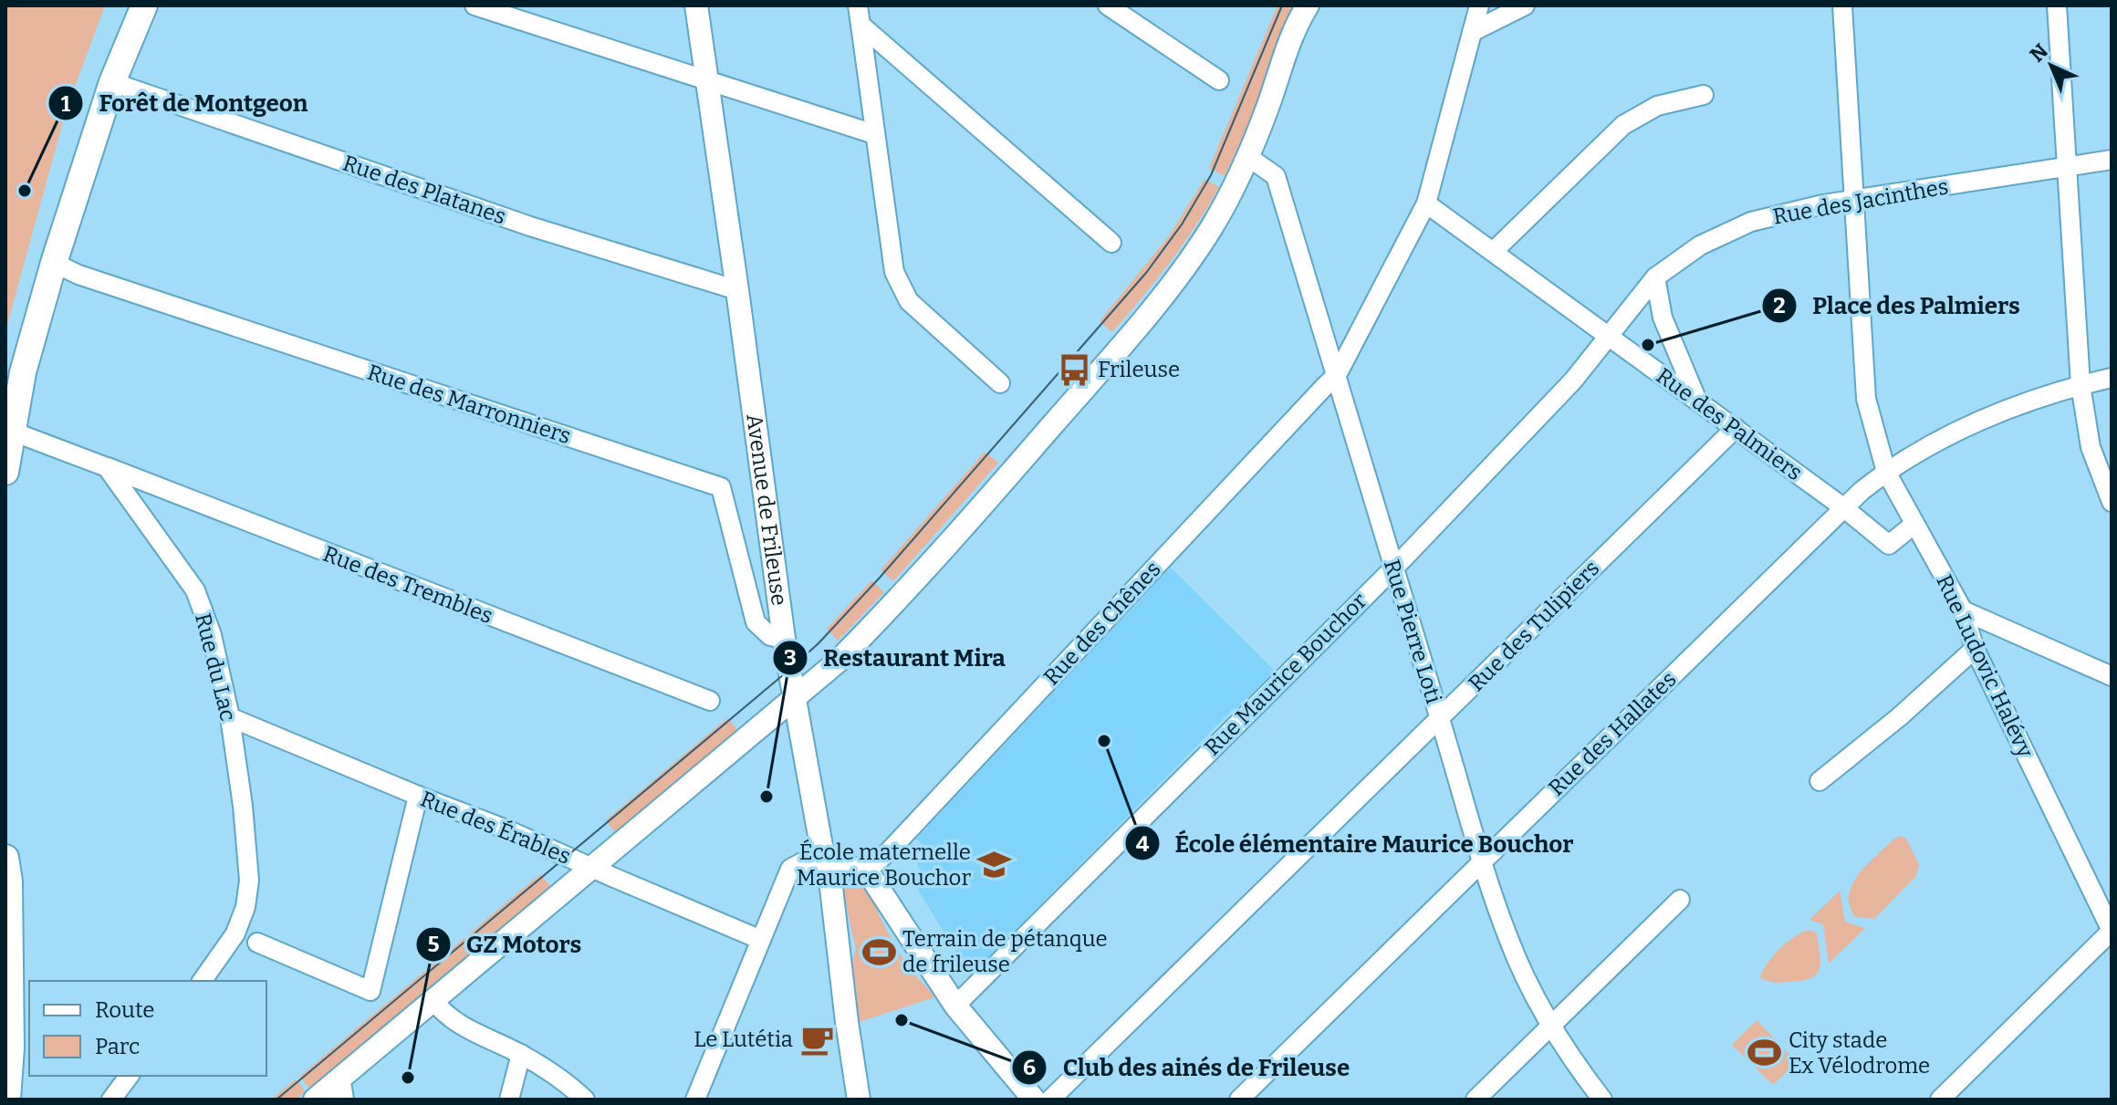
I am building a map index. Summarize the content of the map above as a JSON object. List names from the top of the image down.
{
  "streets": {
    "street": [
      "Rue des Platanes",
      "Rue des Jacinthes",
      "Rue des Marronniers",
      "Rue des Palmiers",
      "Avenue de Frileuse",
      "Rue des Trembles",
      "Rue des Chênes",
      "Rue des Tulipiers",
      "Rue Pierre Loti",
      "Rue Ludovic Halévy",
      "Rue du Lac",
      "Rue Maurice Bouchor",
      "Rue des Hallates",
      "Rue des Érables"
    ]
  },
  "crossings": [
    ["Rue des Platanes", "Avenue de Frileuse"],
    ["Rue des Jacinthes", "Rue des Palmiers"],
    ["Rue des Jacinthes", "Rue Ludovic Halévy"],
    ["Rue des Jacinthes", "Rue Maurice Bouchor"],
    ["Rue des Marronniers", "Avenue de Frileuse"],
    ["Rue des Palmiers", "Rue des Chênes"],
    ["Rue des Palmiers", "Rue des Tulipiers"],
    ["Rue des Palmiers", "Rue Ludovic Halévy"],
    ["Rue des Palmiers", "Rue Maurice Bouchor"],
    ["Rue des Palmiers", "Rue des Hallates"],
    ["Rue des Trembles", "Rue du Lac"],
    ["Rue des Chênes", "Rue Pierre Loti"],
    ["Rue des Tulipiers", "Rue Pierre Loti"],
    ["Rue Pierre Loti", "Rue Maurice Bouchor"],
    ["Rue Pierre Loti", "Rue des Hallates"],
    ["Rue Ludovic Halévy", "Rue des Hallates"],
    ["Rue du Lac", "Rue des Érables"]
  ],
  "places": {
    "other": [
      "Forêt de Montgeon",
      "Place des Palmiers",
      "École élémentaire Maurice Bouchor",
      "Restaurant Mira",
      "Club des ainés de Frileuse",
      "GZ Motors"
    ],
    "bus stop": ["Frileuse"],
    "school or university": ["École maternelle Maurice Bouchor"],
    "sports": ["Terrain de pétanque de frileuse", "City stade Ex Vélodrome"],
    "cafe": ["Le Lutétia"]
  },
  "legend": ["Route", "Parc"],
  "north": "top left"
}
